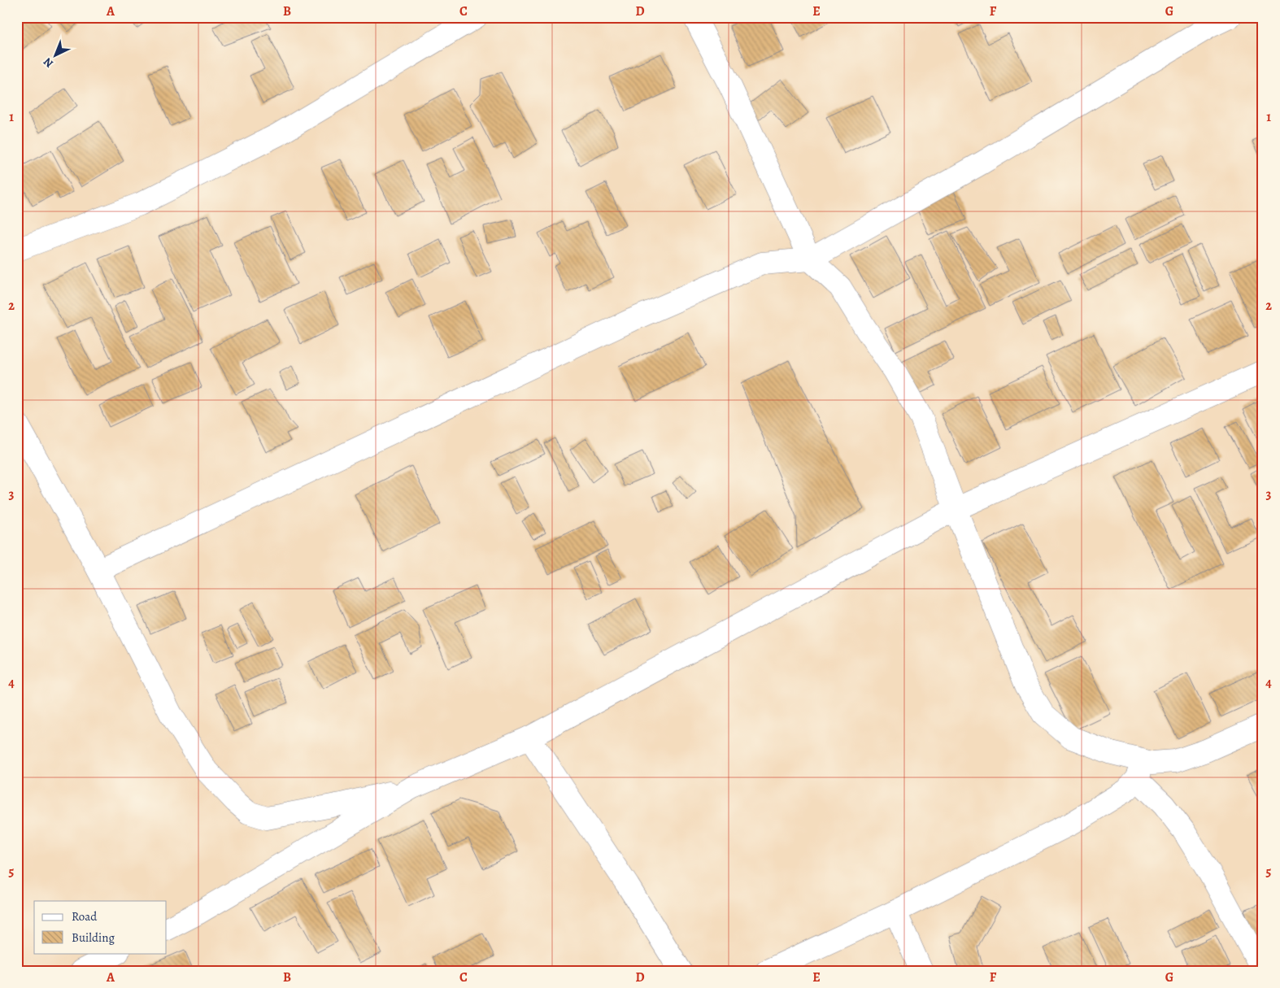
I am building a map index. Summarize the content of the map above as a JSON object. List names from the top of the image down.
{
  "legend": ["Road", "Building"],
  "north": "bottom left",
  "grid": {
    "columns": [
      "A",
      "B",
      "C",
      "D",
      "E",
      "F",
      "G"
    ],
    "rows": [
      "1",
      "2",
      "3",
      "4",
      "5"
    ]
  }
}
